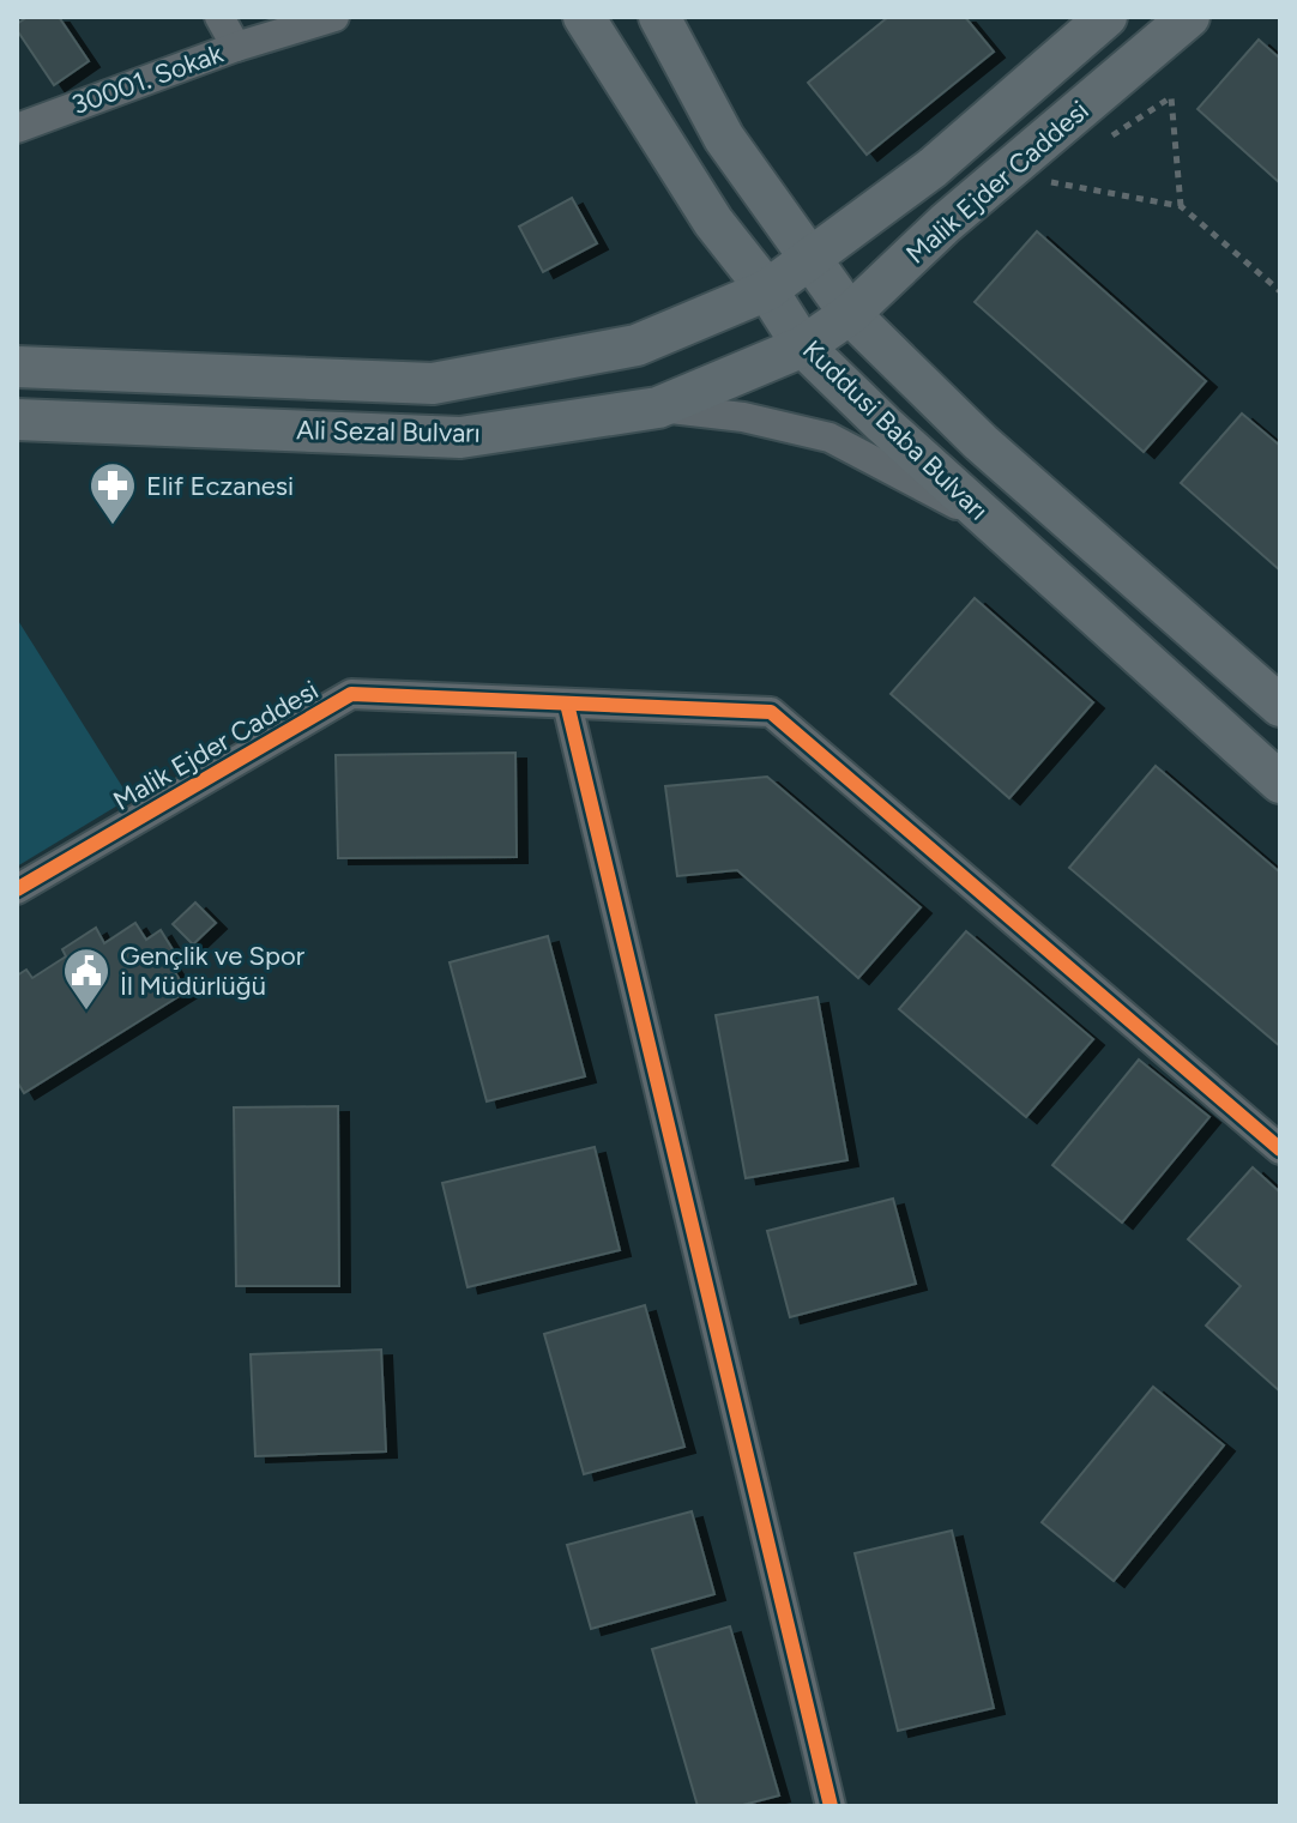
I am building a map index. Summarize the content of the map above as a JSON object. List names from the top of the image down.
{
  "streets": {
    "main road": ["Malik Ejder Caddesi", "Kuddusi Baba Bulvarı", "Ali Sezal Bulvarı"],
    "street": ["30001. Sokak"]
  },
  "crossings": [
    ["Malik Ejder Caddesi", "Kuddusi Baba Bulvarı"],
    ["Malik Ejder Caddesi", "Ali Sezal Bulvarı"],
    ["Kuddusi Baba Bulvarı", "Ali Sezal Bulvarı"]
  ],
  "places": {
    "pharmacy": ["Elif Eczanesi"],
    "public building": ["Gençlik ve Spor İl Müdürlüğü"]
  }
}
